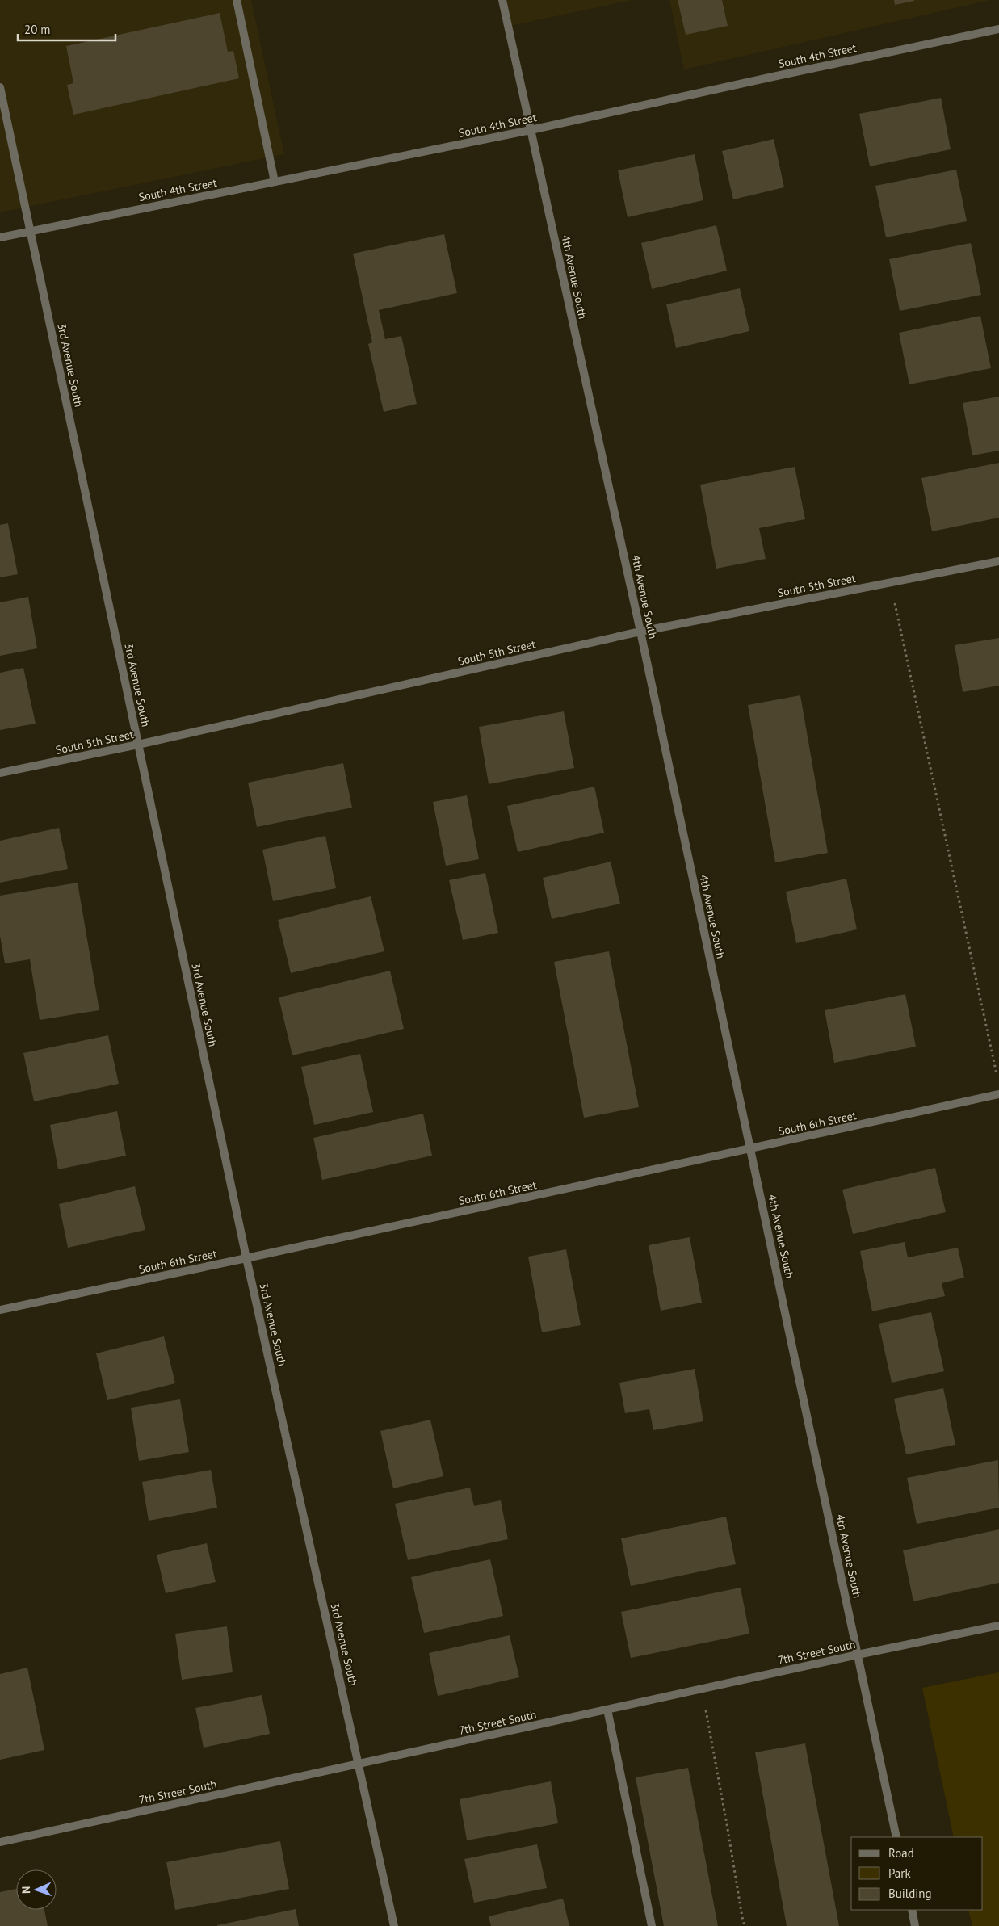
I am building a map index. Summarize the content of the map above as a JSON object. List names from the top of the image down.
{
  "streets": {
    "street": [
      "South 4th Street",
      "4th Avenue South",
      "3rd Avenue South",
      "South 5th Street",
      "South 6th Street",
      "7th Street South"
    ]
  },
  "crossings": [
    ["South 4th Street", "4th Avenue South"],
    ["South 4th Street", "3rd Avenue South"],
    ["4th Avenue South", "South 5th Street"],
    ["4th Avenue South", "South 6th Street"],
    ["4th Avenue South", "7th Street South"],
    ["3rd Avenue South", "South 5th Street"],
    ["3rd Avenue South", "South 6th Street"],
    ["3rd Avenue South", "7th Street South"]
  ],
  "legend": ["Road", "Park", "Building"],
  "scale_bar": "20 m",
  "north": "left"
}
